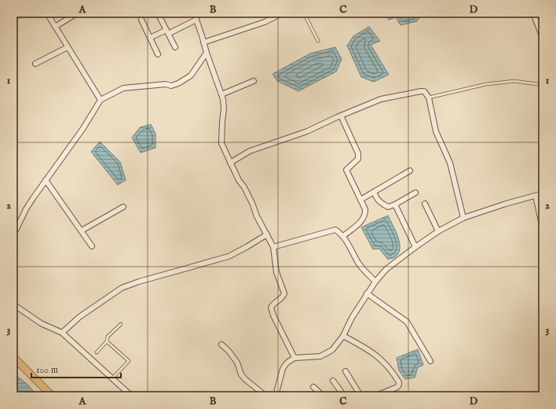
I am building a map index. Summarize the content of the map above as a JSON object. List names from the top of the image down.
{
  "scale_bar": "100 m",
  "grid": {
    "columns": [
      "A",
      "B",
      "C",
      "D"
    ],
    "rows": ["1", "2", "3"]
  }
}
